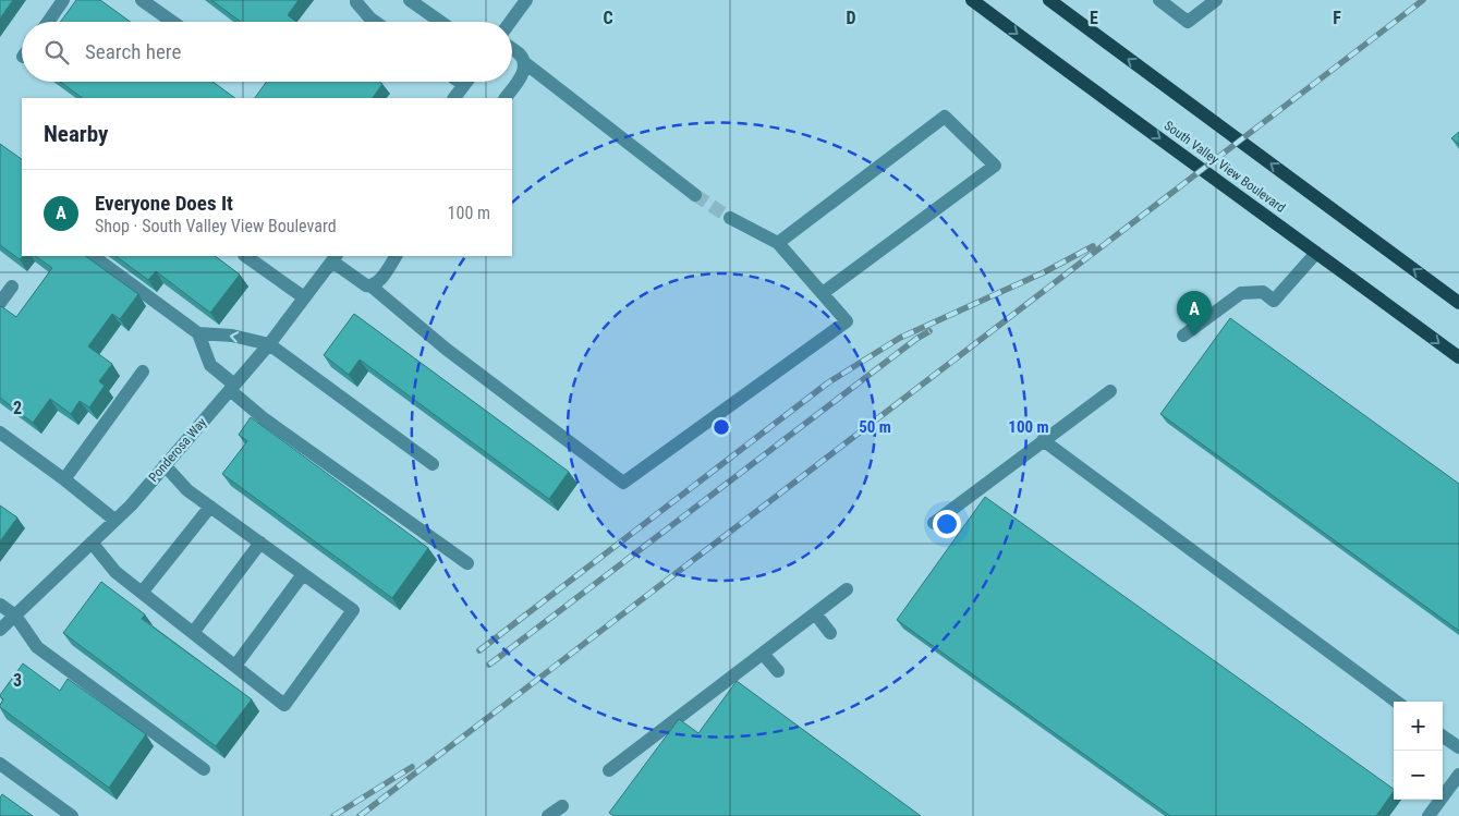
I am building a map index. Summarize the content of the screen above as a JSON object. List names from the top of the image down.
{
  "streets": {
    "main road": ["South Valley View Boulevard"],
    "street": ["Ponderosa Way"]
  },
  "page": {
    "search": "Search here",
    "heading": "Nearby",
    "list": [
      {
        "mark": "A",
        "name": "Everyone Does It",
        "note": "Shop · South Valley View Boulevard",
        "value": "100 m"
      }
    ],
    "pins": "A",
    "map_buttons": ["+", "−"]
  },
  "grid": {
    "columns": [
      "C",
      "D",
      "E",
      "F"
    ],
    "rows": ["2", "3"]
  },
  "rings": ["50 m", "100 m"]
}
